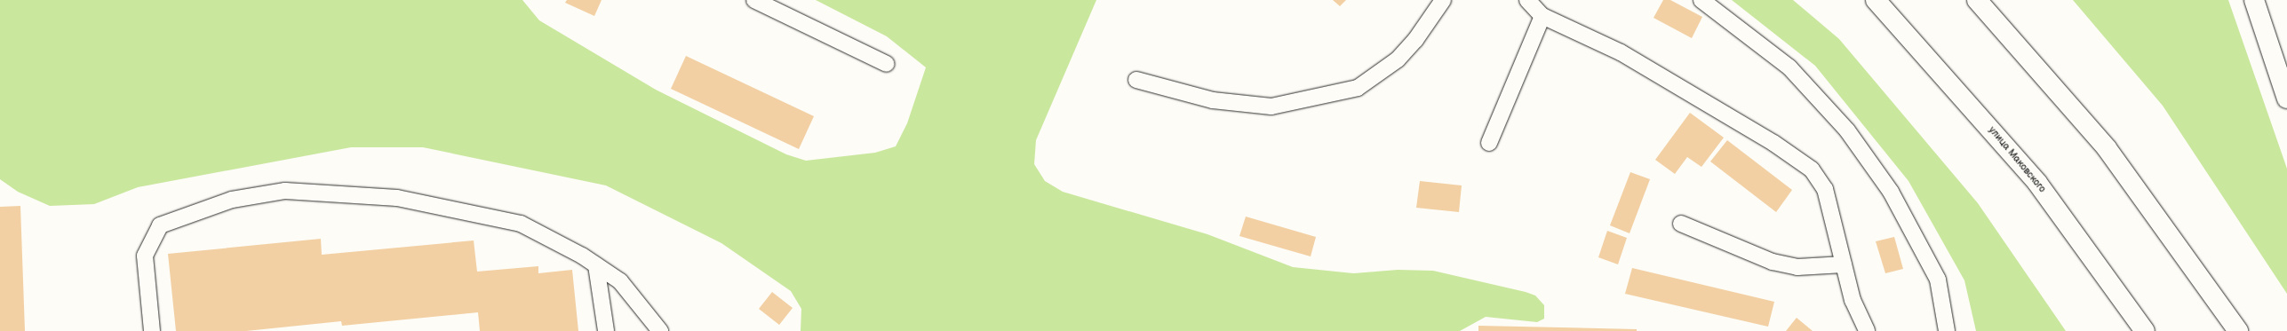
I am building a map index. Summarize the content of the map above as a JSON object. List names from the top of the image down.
{
  "streets": {
    "main road": ["улица Маковского"]
  }
}
